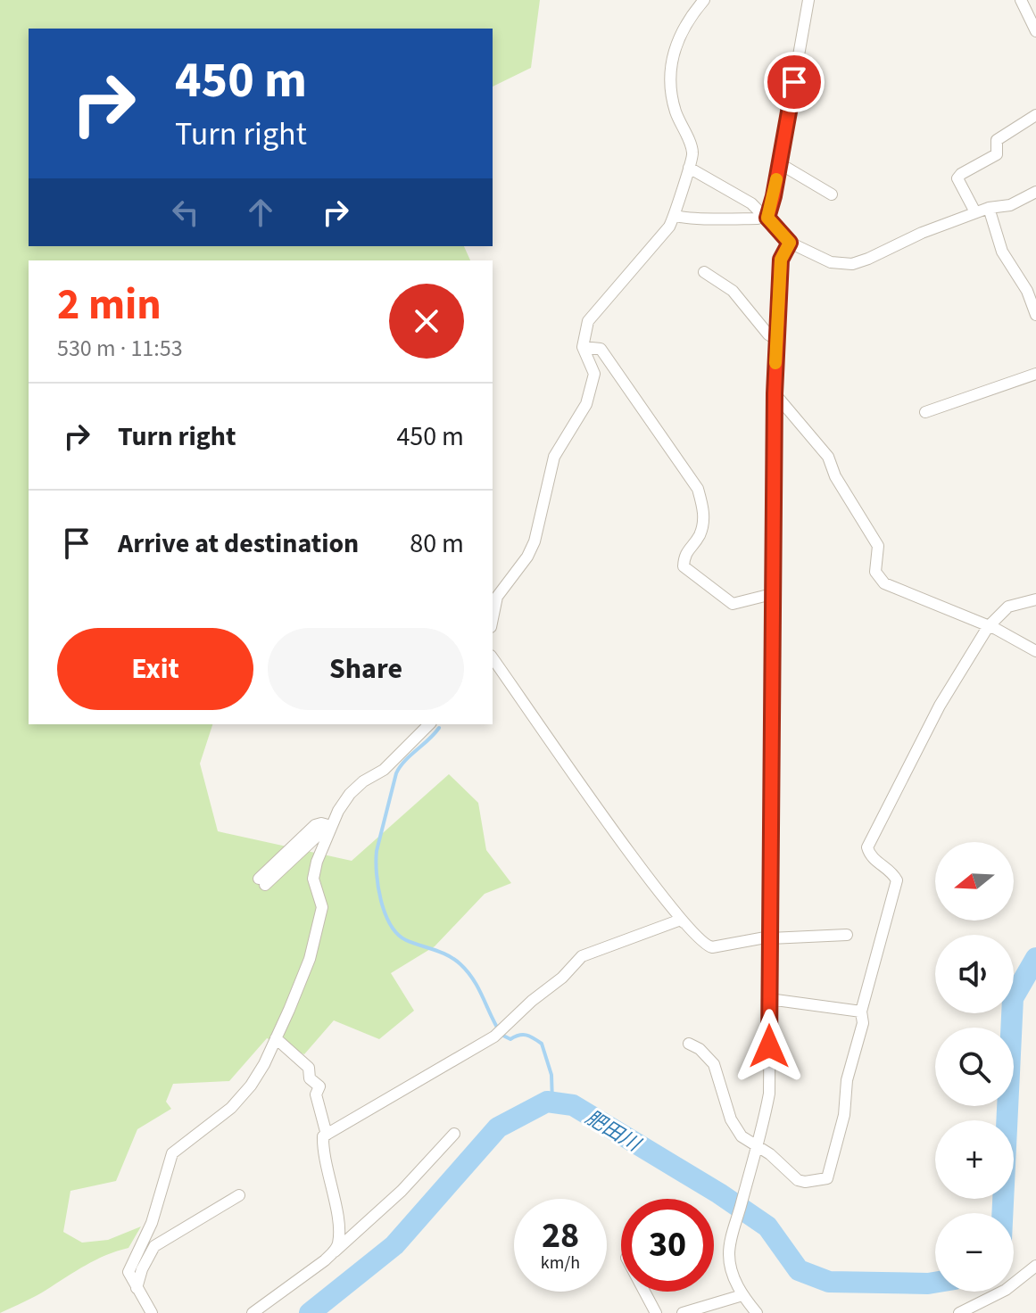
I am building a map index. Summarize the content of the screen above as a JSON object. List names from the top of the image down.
{
  "water": ["肥田川"],
  "north": "left",
  "page": {
    "turn": ["450 m", "Turn right"],
    "heading": ["2 min", "530 m · 11:53"],
    "list": [
      {
        "name": "Turn right",
        "value": "450 m"
      },
      {
        "name": "Arrive at destination",
        "value": "80 m"
      }
    ],
    "buttons": ["Exit", "Share"],
    "map_buttons": ["+", "−"],
    "speed": "28 km/h",
    "limit": "30"
  }
}
